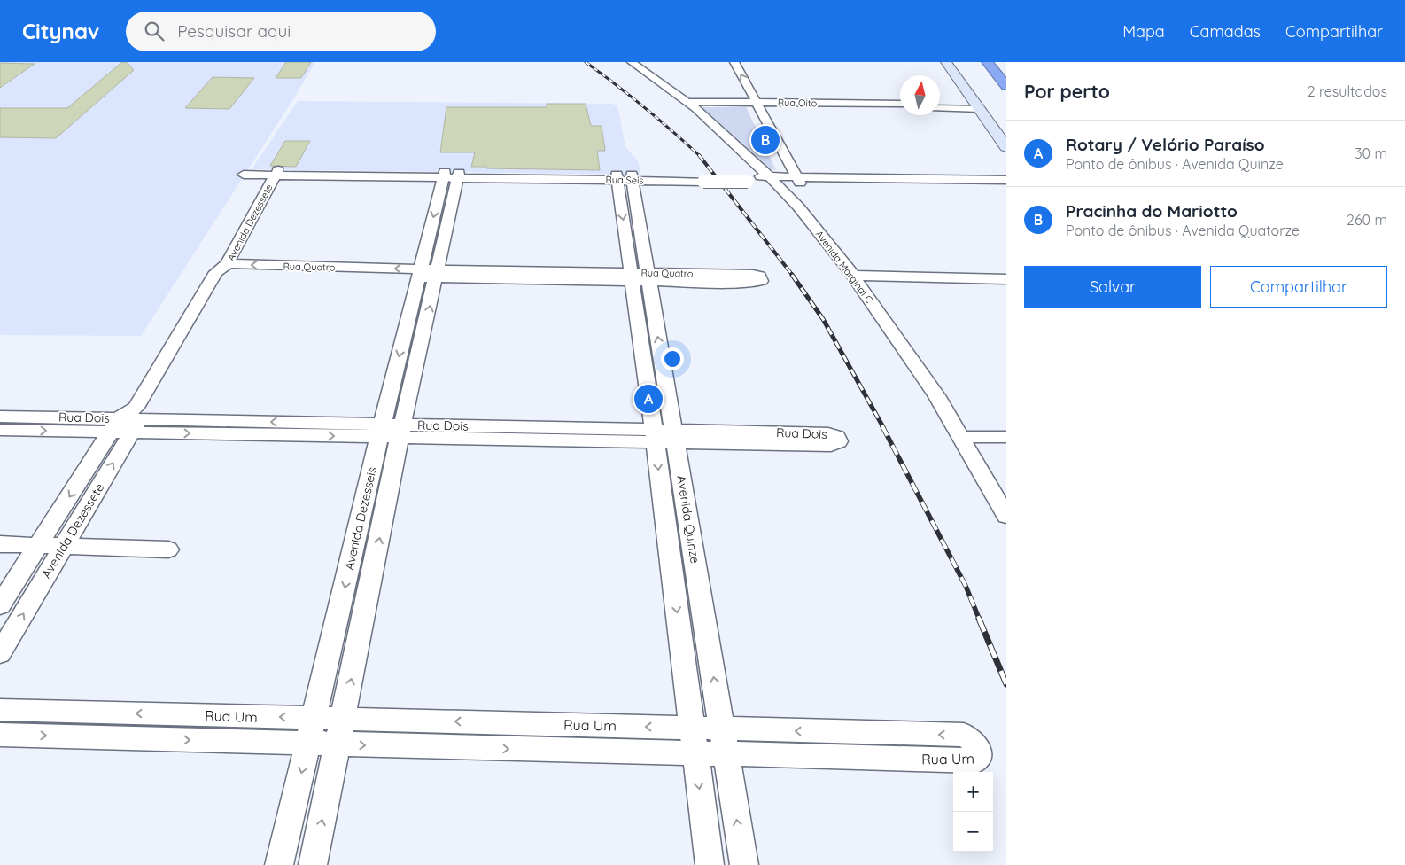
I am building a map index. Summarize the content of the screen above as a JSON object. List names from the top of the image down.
{
  "streets": {
    "street": [
      "Rua Oito",
      "Rua Seis",
      "Avenida Dezessete",
      "Rua Quatro",
      "Avenida Marginal C",
      "Rua Dois",
      "Avenida Dezesseis",
      "Avenida Quinze",
      "Rua Um"
    ]
  },
  "crossings": [
    ["Rua Oito", "Avenida Marginal C"],
    ["Rua Seis", "Avenida Dezessete"],
    ["Rua Seis", "Avenida Marginal C"],
    ["Rua Seis", "Avenida Dezesseis"],
    ["Rua Seis", "Avenida Quinze"],
    ["Avenida Dezessete", "Rua Quatro"],
    ["Avenida Dezessete", "Rua Dois"],
    ["Rua Quatro", "Avenida Dezesseis"],
    ["Rua Quatro", "Avenida Quinze"],
    ["Rua Dois", "Avenida Dezesseis"],
    ["Rua Dois", "Avenida Quinze"],
    ["Avenida Dezesseis", "Rua Um"],
    ["Avenida Quinze", "Rua Um"]
  ],
  "one_way": ["Rua Quatro"],
  "north": "top",
  "page": {
    "header": "Citynav",
    "search": "Pesquisar aqui",
    "nav": ["Mapa", "Camadas", "Compartilhar"],
    "heading": ["Por perto", "2 resultados"],
    "list": [
      {
        "mark": "A",
        "name": "Rotary / Velório Paraíso",
        "note": "Ponto de ônibus · Avenida Quinze",
        "value": "30 m"
      },
      {
        "mark": "B",
        "name": "Pracinha do Mariotto",
        "note": "Ponto de ônibus · Avenida Quatorze",
        "value": "260 m"
      }
    ],
    "pins": ["B", "A"],
    "buttons": ["Salvar", "Compartilhar"],
    "map_buttons": ["+", "−"]
  }
}
